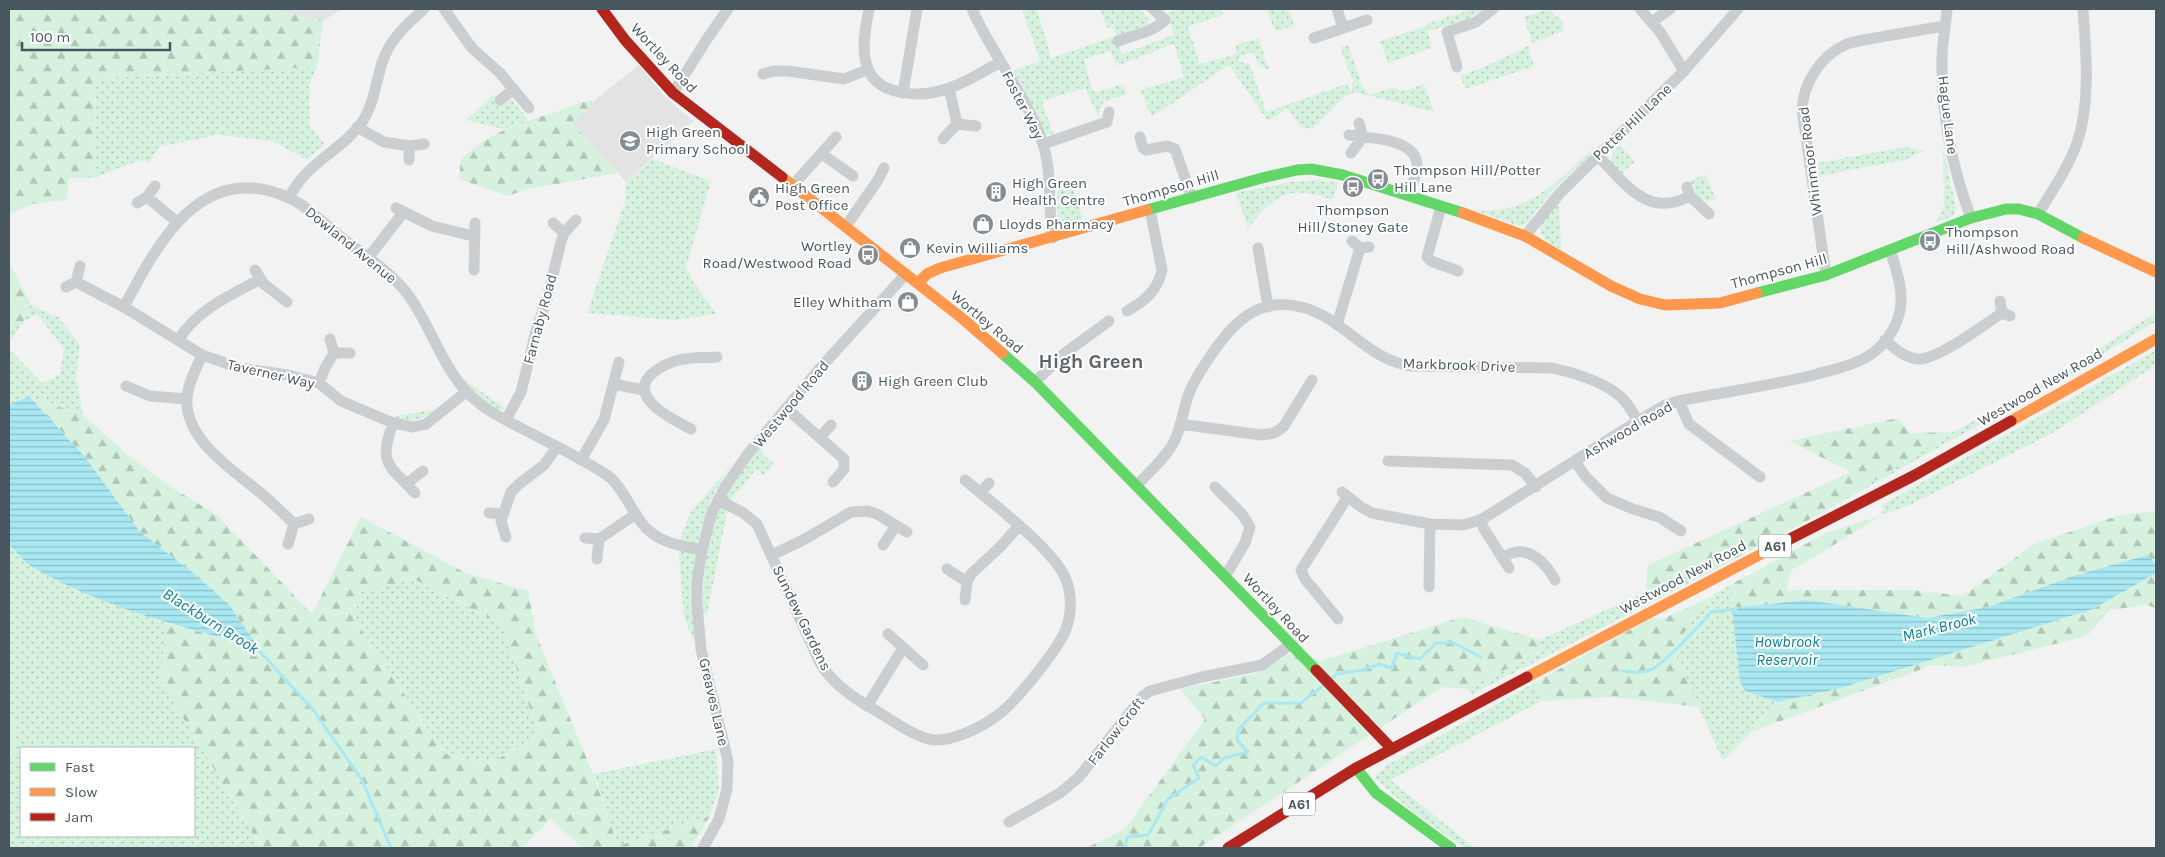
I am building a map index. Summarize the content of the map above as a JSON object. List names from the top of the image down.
{
  "streets": {
    "main road": [
      "Wortley Road",
      "Thompson Hill",
      "Westwood New Road",
      "A61"
    ],
    "street": [
      "Foster Way",
      "Hague Lane",
      "Potter Hill Lane",
      "Whinmoor Road",
      "Dowland Avenue",
      "Farnaby Road",
      "Markbrook Drive",
      "Taverner Way",
      "Westwood Road",
      "Ashwood Road",
      "Sundew Gardens",
      "Greaves Lane",
      "Farlow Croft"
    ]
  },
  "crossings": [
    ["Wortley Road", "Thompson Hill"],
    ["Wortley Road", "Markbrook Drive"],
    ["Wortley Road", "Westwood New Road"],
    ["Wortley Road", "Westwood Road"],
    ["Wortley Road", "Farlow Croft"],
    ["Foster Way", "Thompson Hill"],
    ["Hague Lane", "Whinmoor Road"],
    ["Hague Lane", "Thompson Hill"],
    ["Potter Hill Lane", "Thompson Hill"],
    ["Whinmoor Road", "Thompson Hill"],
    ["Thompson Hill", "Ashwood Road"],
    ["Dowland Avenue", "Farnaby Road"],
    ["Dowland Avenue", "Taverner Way"],
    ["Dowland Avenue", "Westwood Road"],
    ["Dowland Avenue", "Greaves Lane"],
    ["Markbrook Drive", "Ashwood Road"],
    ["Westwood Road", "Sundew Gardens"],
    ["Westwood Road", "Greaves Lane"]
  ],
  "districts": ["High Green"],
  "water": ["Blackburn Brook", "Mark Brook", "Howbrook Reservoir"],
  "places": {
    "school or university": ["High Green Primary School"],
    "bus stop": [
      "Thompson Hill/Potter Hill Lane",
      "Thompson Hill/Stoney Gate",
      "Thompson Hill/Ashwood Road",
      "Wortley Road/Westwood Road"
    ],
    "building": ["High Green Health Centre", "High Green Club"],
    "public building": ["High Green Post Office"],
    "shop": ["Lloyds Pharmacy", "Kevin Williams", "Elley Whitham"]
  },
  "legend": ["Fast", "Slow", "Jam"],
  "scale_bar": "100 m"
}
